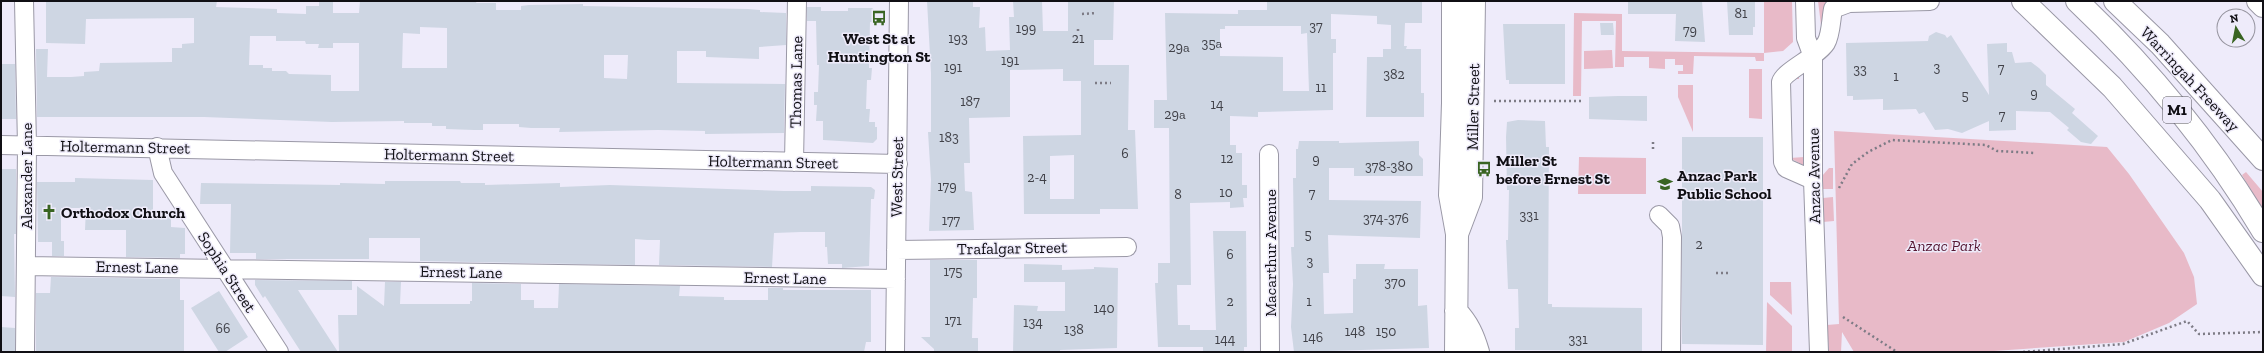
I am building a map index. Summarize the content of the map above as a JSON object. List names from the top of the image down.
{
  "streets": {
    "main road": ["Warringah Freeway", "Miller Street", "M1"],
    "street": [
      "Thomas Lane",
      "Holtermann Street",
      "Alexander Lane",
      "Anzac Avenue",
      "West Street",
      "Trafalgar Street",
      "Macarthur Avenue",
      "Ernest Lane",
      "Sophia Street"
    ]
  },
  "crossings": [
    ["Thomas Lane", "Holtermann Street"],
    ["Holtermann Street", "Alexander Lane"],
    ["Holtermann Street", "West Street"],
    ["Holtermann Street", "Sophia Street"],
    ["Alexander Lane", "Ernest Lane"],
    ["West Street", "Trafalgar Street"],
    ["West Street", "Ernest Lane"],
    ["Ernest Lane", "Sophia Street"]
  ],
  "parks": ["Anzac Park"],
  "places": {
    "bus stop": ["West St at Huntington St", "Miller St before Ernest St"],
    "school or university": ["Anzac Park Public School"],
    "church": ["Orthodox Church"]
  },
  "house_numbers": [
    "81",
    "37",
    "199",
    "79",
    "193",
    "21",
    "35a",
    "29a",
    "191",
    "191",
    "3",
    "7",
    "33",
    "382",
    "1",
    "11",
    "9",
    "5",
    "187",
    "14",
    "29a",
    "7",
    "183",
    "6",
    "12",
    "9",
    "378-380",
    "2-4",
    "179",
    "10",
    "7",
    "8",
    "331",
    "374-376",
    "177",
    "5",
    "2",
    "6",
    "3",
    "175",
    "370",
    "2",
    "1",
    "140",
    "171",
    "134",
    "66",
    "138",
    "148",
    "150",
    "146",
    "144",
    "331"
  ],
  "north": "top"
}
